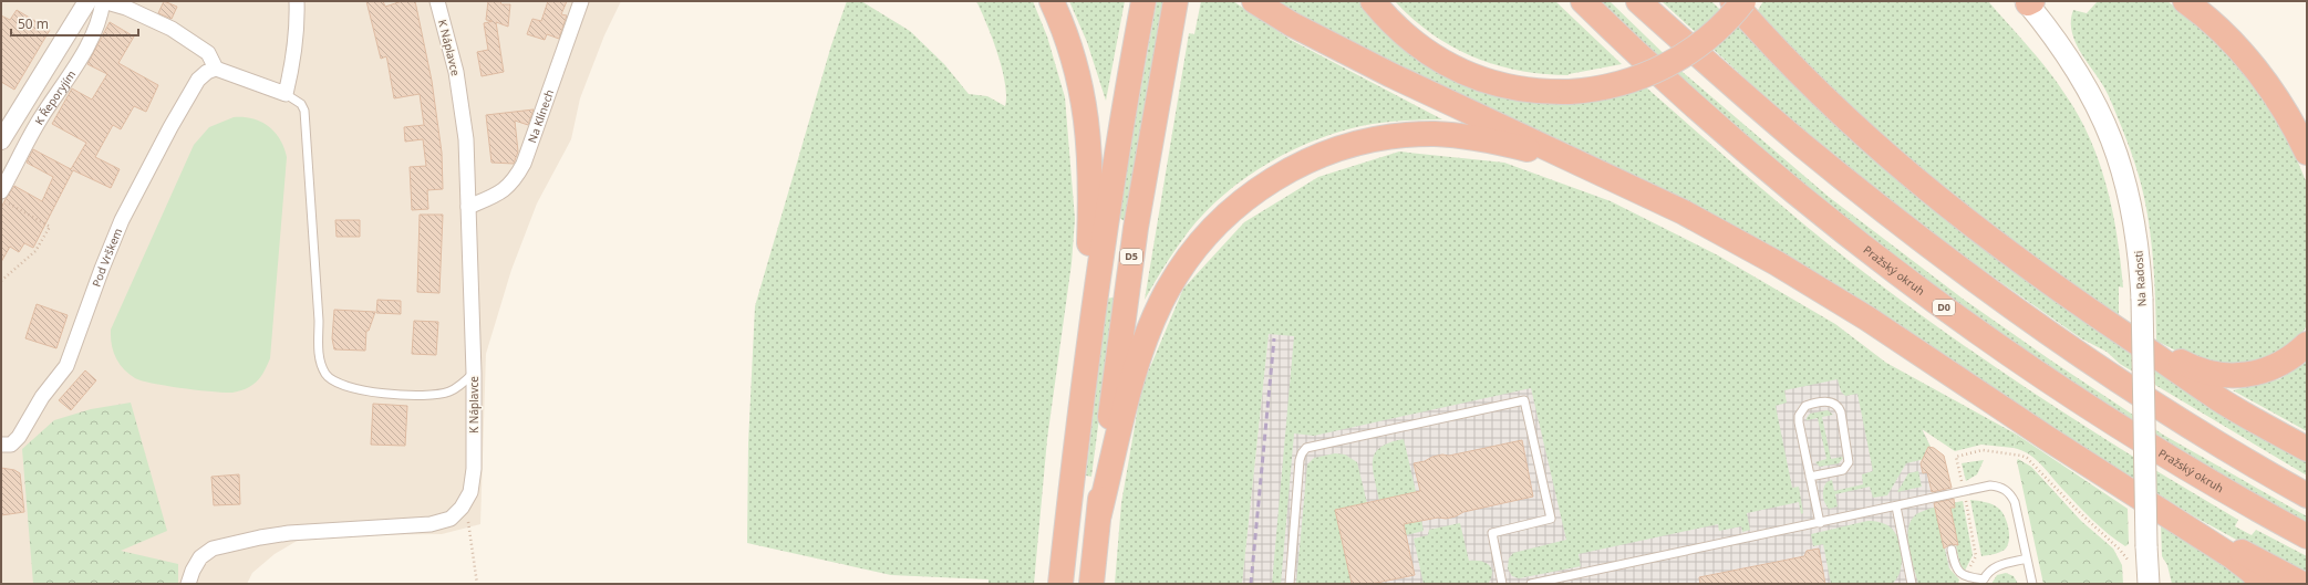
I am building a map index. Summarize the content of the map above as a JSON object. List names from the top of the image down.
{
  "streets": {
    "highway": ["D5", "Pražský okruh", "D0"],
    "main road": ["Na Radosti"],
    "street": [
      "K Náplavce",
      "K Řeporyjím",
      "Na Klínech",
      "Pod Vrškem"
    ]
  },
  "crossings": [
    ["K Náplavce", "Na Klínech"]
  ],
  "scale_bar": "50 m"
}
